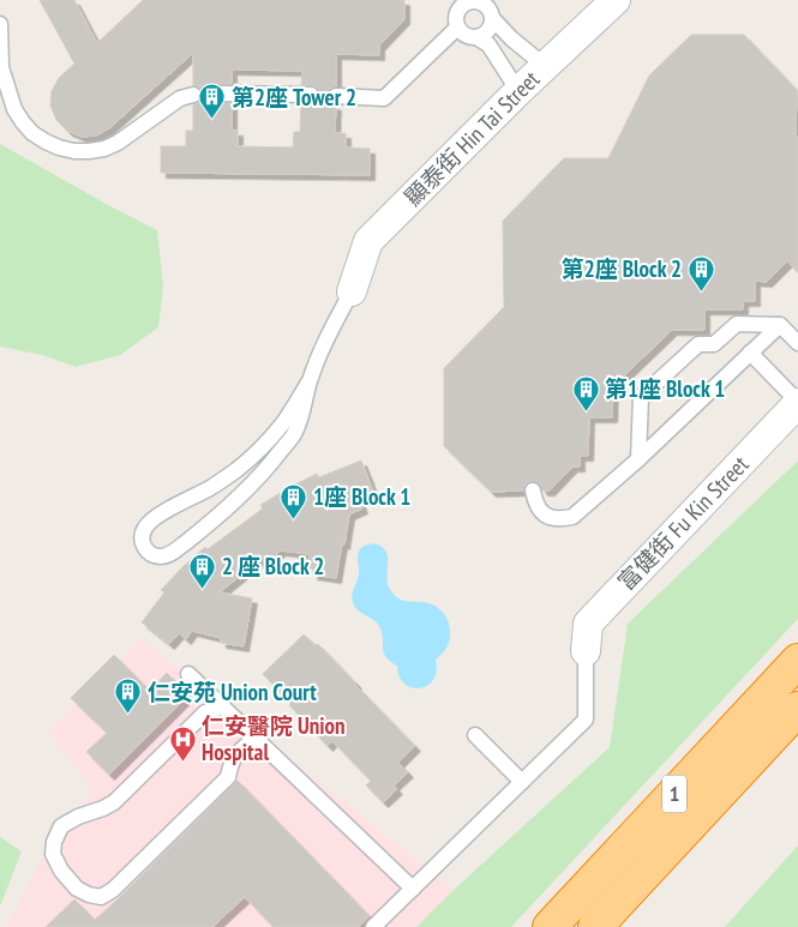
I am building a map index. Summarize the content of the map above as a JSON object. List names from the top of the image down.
{
  "streets": {
    "highway": ["1"],
    "street": ["顯泰街 Hin Tai Street", "富健街 Fu Kin Street"]
  },
  "places": {
    "building": [
      "第2座 Tower 2",
      "第2座 Block 2",
      "第1座 Block 1",
      "1座 Block 1",
      "2 座 Block 2",
      "仁安苑 Union Court"
    ],
    "hospital": ["仁安醫院 Union Hospital"]
  }
}
